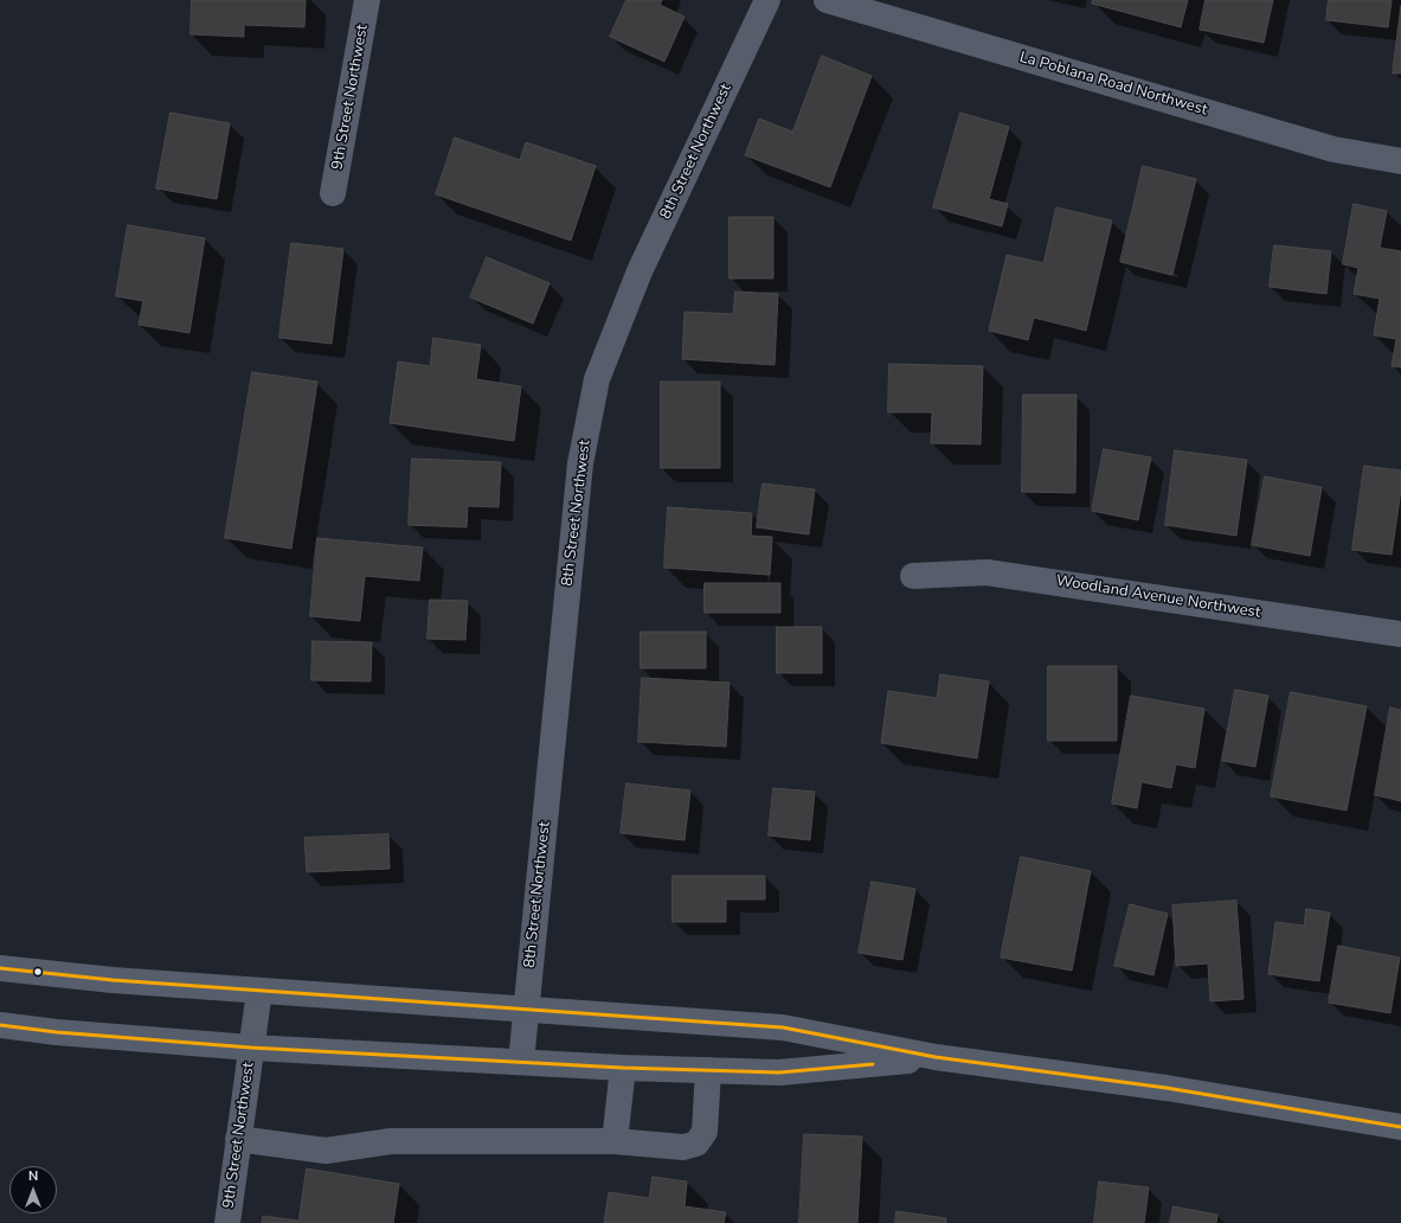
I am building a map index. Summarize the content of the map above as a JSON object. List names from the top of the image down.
{
  "streets": {
    "street": [
      "La Poblana Road Northwest",
      "9th Street Northwest",
      "8th Street Northwest",
      "Woodland Avenue Northwest"
    ]
  },
  "north": "top"
}
